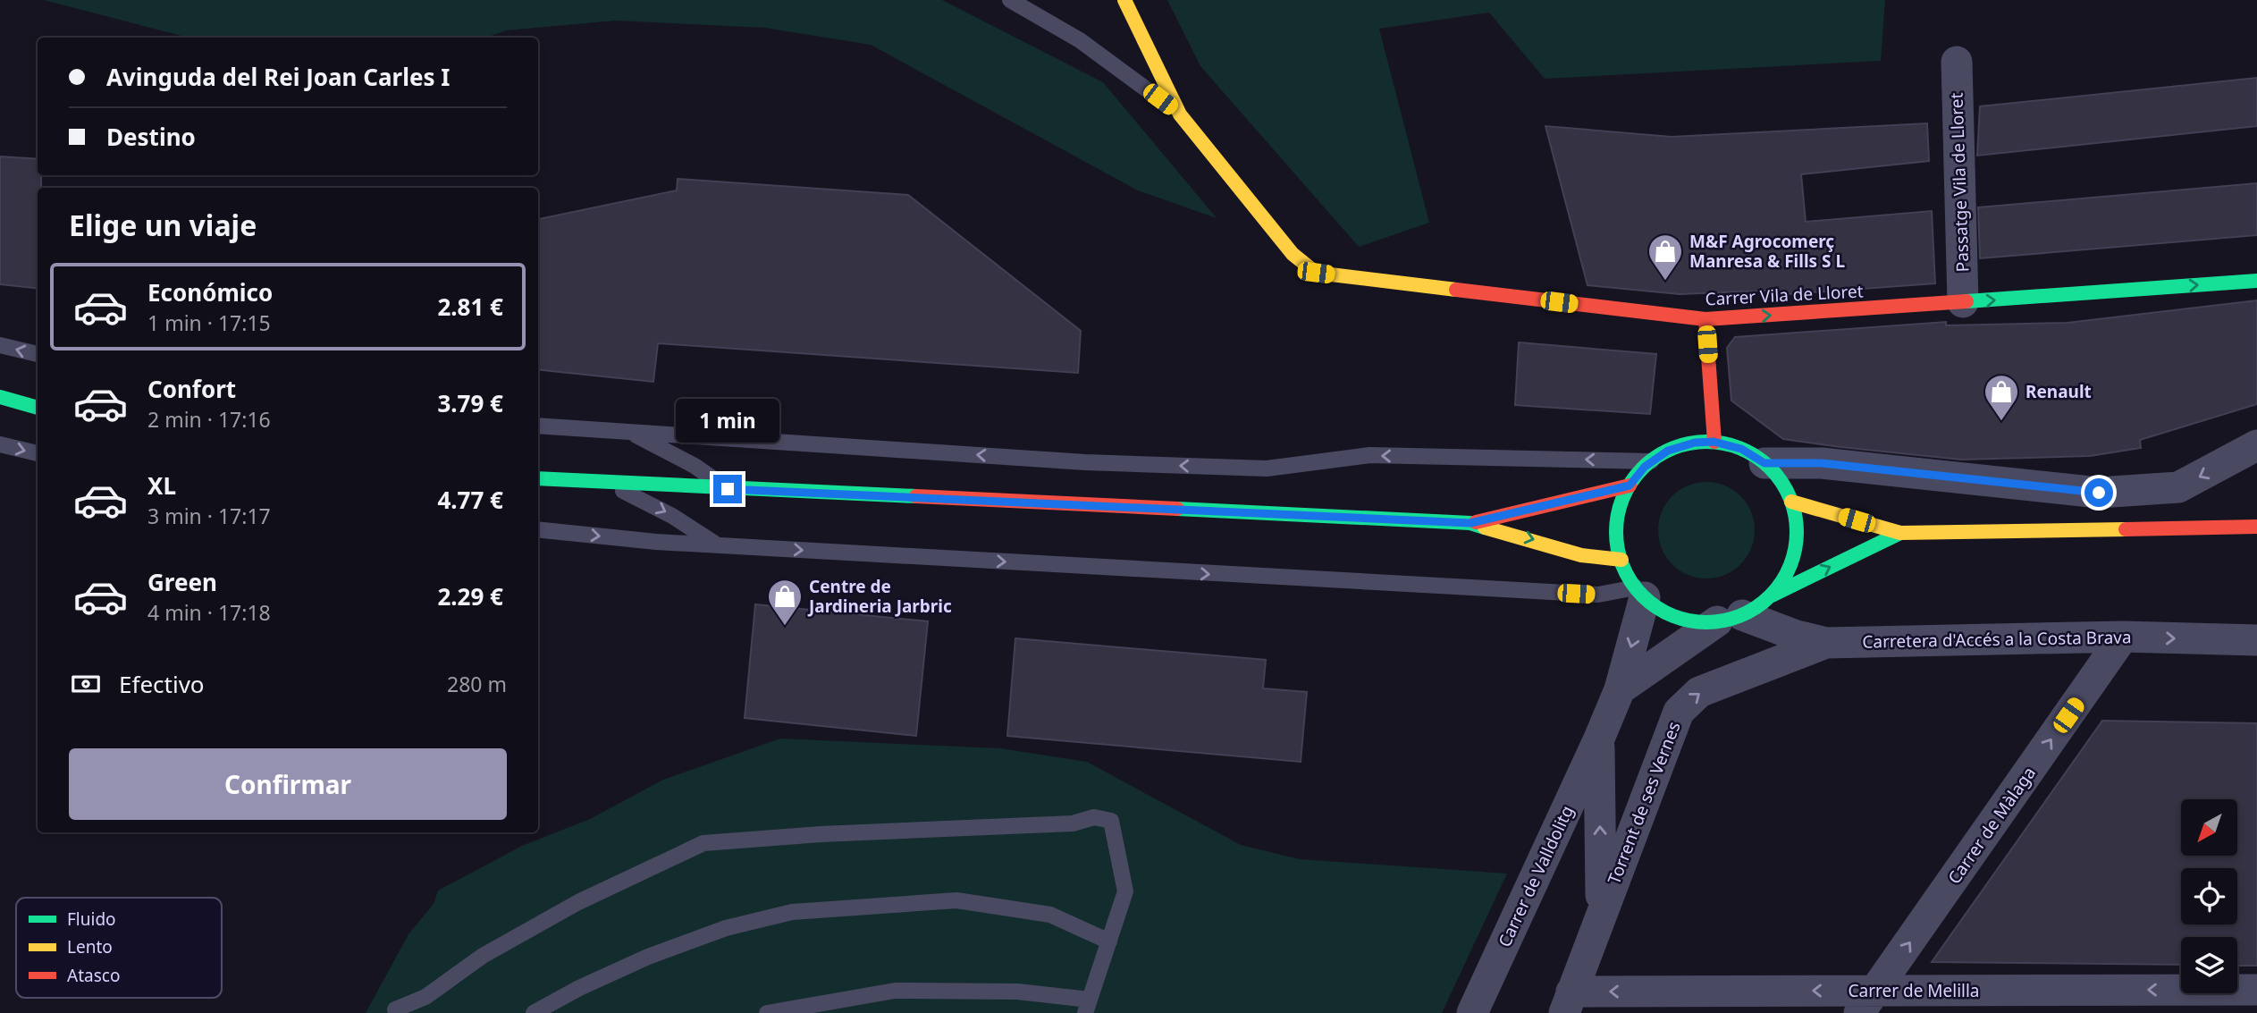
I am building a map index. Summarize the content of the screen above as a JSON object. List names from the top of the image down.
{
  "streets": {
    "main road": ["Carrer Vila de Lloret"],
    "street": [
      "Passatge Vila de Lloret",
      "Carretera d'Accés a la Costa Brava",
      "Torrent de ses Vernes",
      "Carrer de Màlaga",
      "Carrer de Valldolitg",
      "Carrer de Melilla"
    ]
  },
  "crossings": [
    ["Passatge Vila de Lloret", "Carrer Vila de Lloret"],
    ["Carretera d'Accés a la Costa Brava", "Torrent de ses Vernes"],
    ["Carretera d'Accés a la Costa Brava", "Carrer de Màlaga"],
    ["Carretera d'Accés a la Costa Brava", "Carrer de Valldolitg"],
    ["Torrent de ses Vernes", "Carrer de Valldolitg"],
    ["Torrent de ses Vernes", "Carrer de Melilla"],
    ["Carrer de Màlaga", "Carrer de Melilla"]
  ],
  "one_way": ["Carrer Vila de Lloret", "Carrer de Màlaga", "Carrer de Melilla"],
  "places": {
    "shop": ["M&F Agrocomerç Manresa & Fills S L", "Renault", "Centre de Jardineria Jarbric"]
  },
  "legend": ["Fluido", "Lento", "Atasco"],
  "north": "bottom left",
  "page": {
    "banner": ["Avinguda del Rei Joan Carles I", "Destino"],
    "heading": "Elige un viaje",
    "list": [
      {
        "name": "Económico",
        "note": "1 min · 17:15",
        "value": "2.81 €"
      },
      {
        "name": "Confort",
        "note": "2 min · 17:16",
        "value": "3.79 €"
      },
      {
        "name": "XL",
        "note": "3 min · 17:17",
        "value": "4.77 €"
      },
      {
        "name": "Green",
        "note": "4 min · 17:18",
        "value": "2.29 €"
      }
    ],
    "bubble": "1 min",
    "pay": ["Efectivo", "280 m"],
    "buttons": "Confirmar"
  }
}
